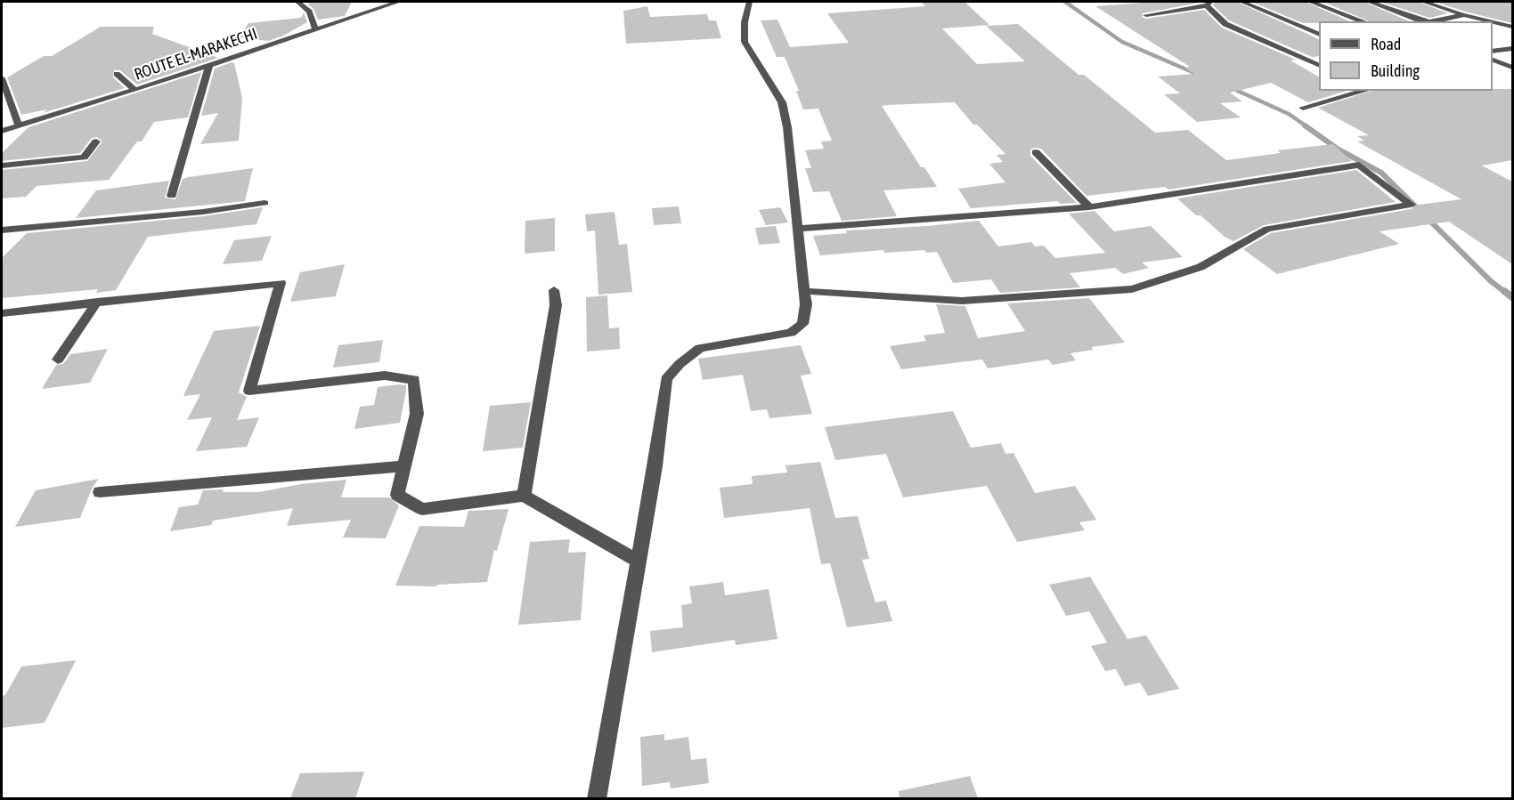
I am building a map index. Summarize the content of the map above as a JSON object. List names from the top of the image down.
{
  "streets": {
    "street": ["ROUTE EL-MARAKECHI"]
  },
  "legend": ["Road", "Building"]
}
